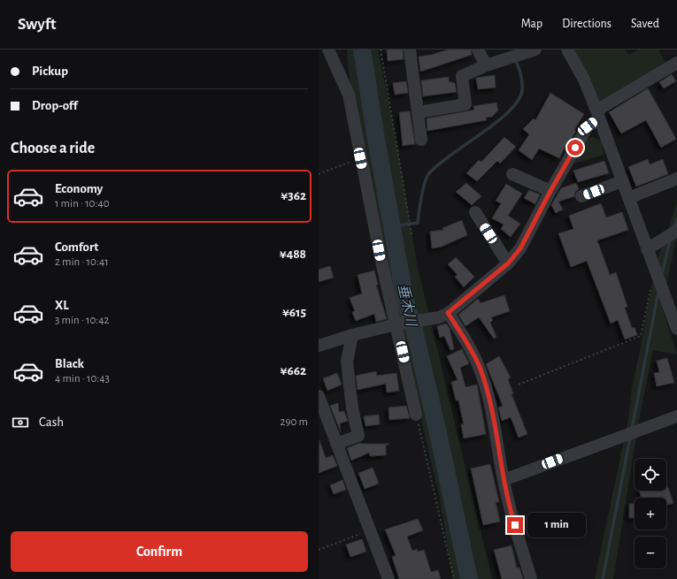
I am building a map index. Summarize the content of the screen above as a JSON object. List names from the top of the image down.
{
  "water": ["垂木川"],
  "page": {
    "header": "Swyft",
    "nav": ["Map", "Directions", "Saved"],
    "banner": ["Pickup", "Drop-off"],
    "heading": "Choose a ride",
    "list": [
      {
        "name": "Economy",
        "note": "1 min · 10:40",
        "value": "¥362"
      },
      {
        "name": "Comfort",
        "note": "2 min · 10:41",
        "value": "¥488"
      },
      {
        "name": "XL",
        "note": "3 min · 10:42",
        "value": "¥615"
      },
      {
        "name": "Black",
        "note": "4 min · 10:43",
        "value": "¥662"
      }
    ],
    "pay": ["Cash", "290 m"],
    "map_buttons": ["+", "−"],
    "bubble": "1 min",
    "buttons": "Confirm"
  }
}
